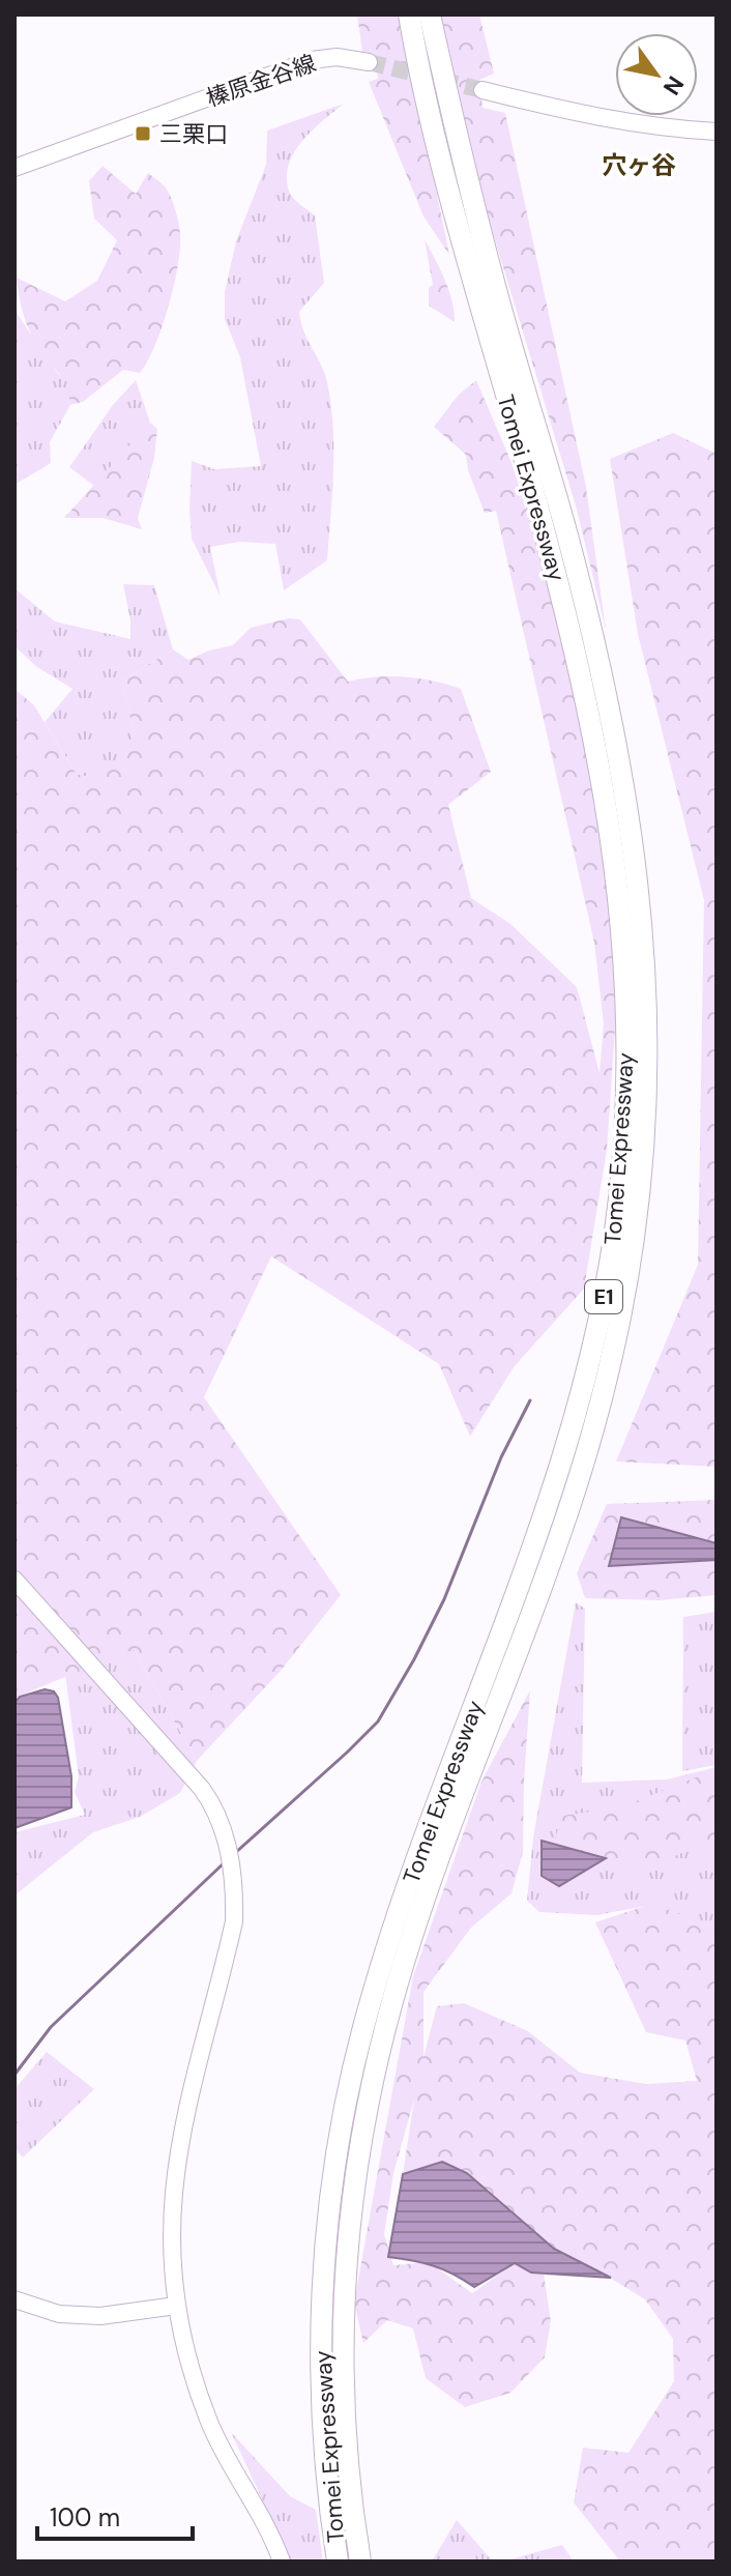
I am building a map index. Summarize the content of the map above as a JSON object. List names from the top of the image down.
{
  "streets": {
    "highway": ["Tomei Expressway", "E1"],
    "street": ["榛原金谷線"]
  },
  "districts": ["穴ヶ谷"],
  "places": {
    "transit": ["三栗口"]
  },
  "scale_bar": "100 m",
  "north": "bottom right"
}
